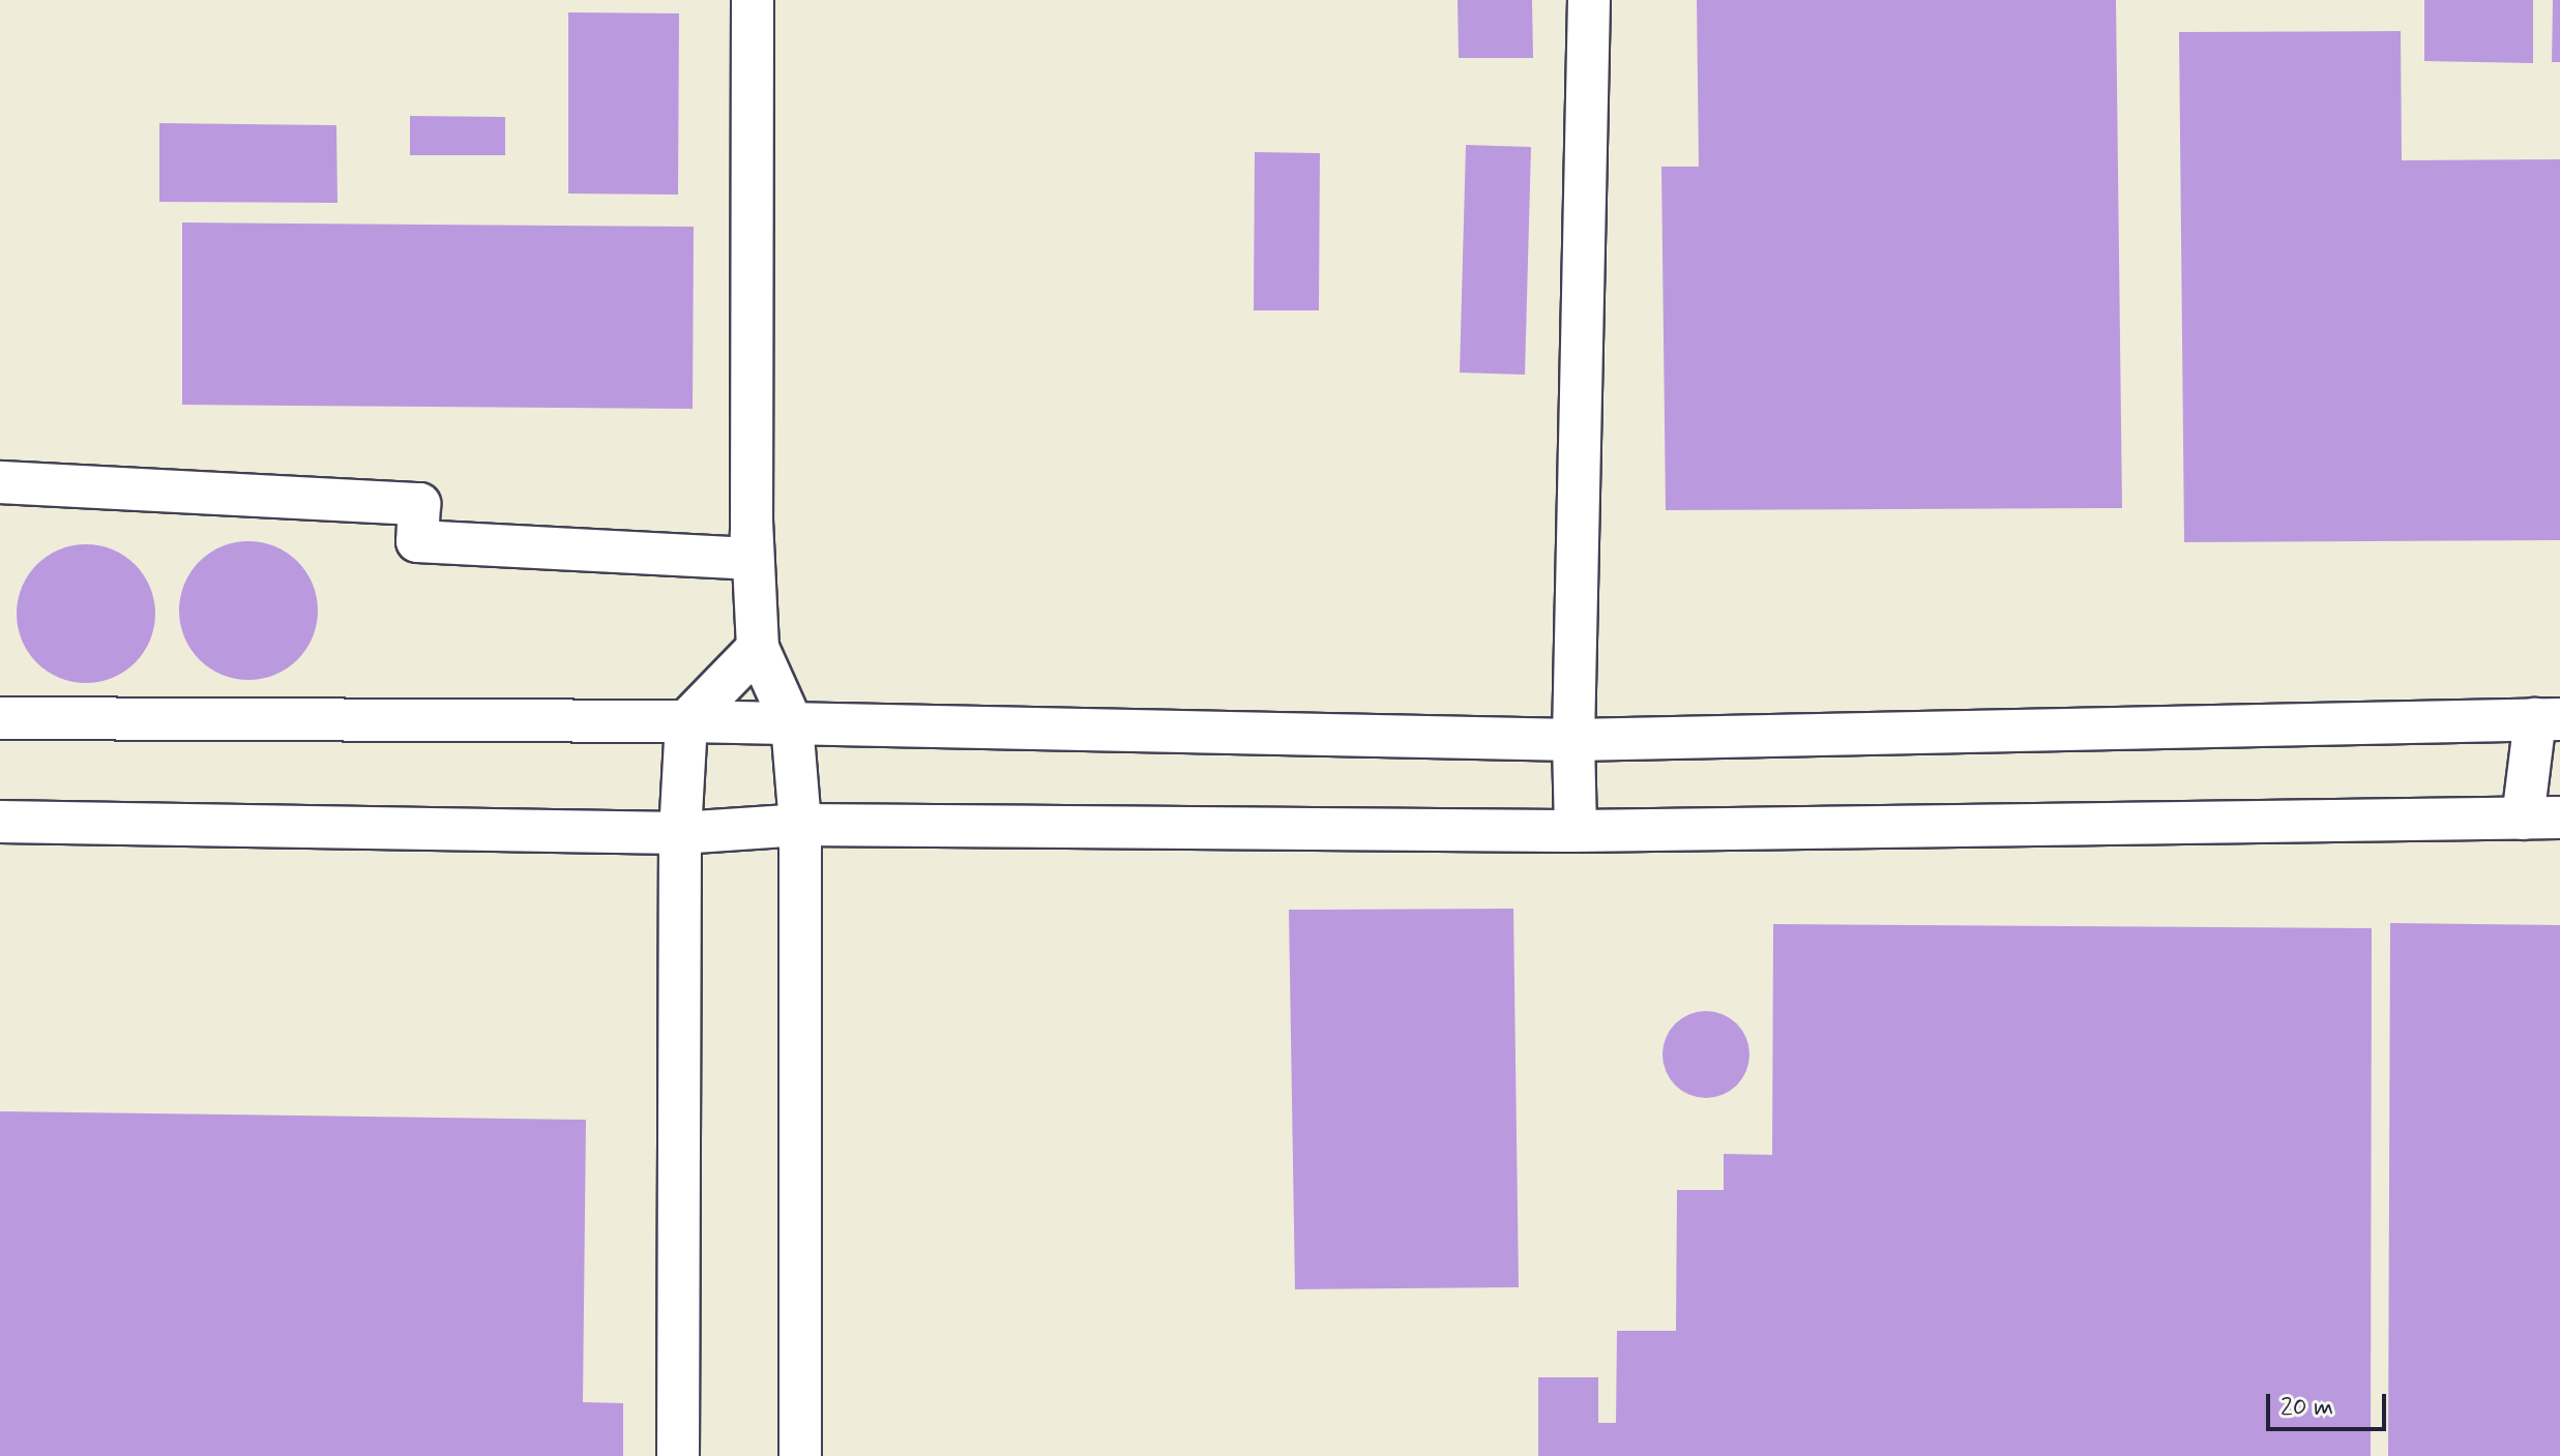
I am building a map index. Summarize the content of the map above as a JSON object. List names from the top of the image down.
{
  "scale_bar": "20 m"
}
